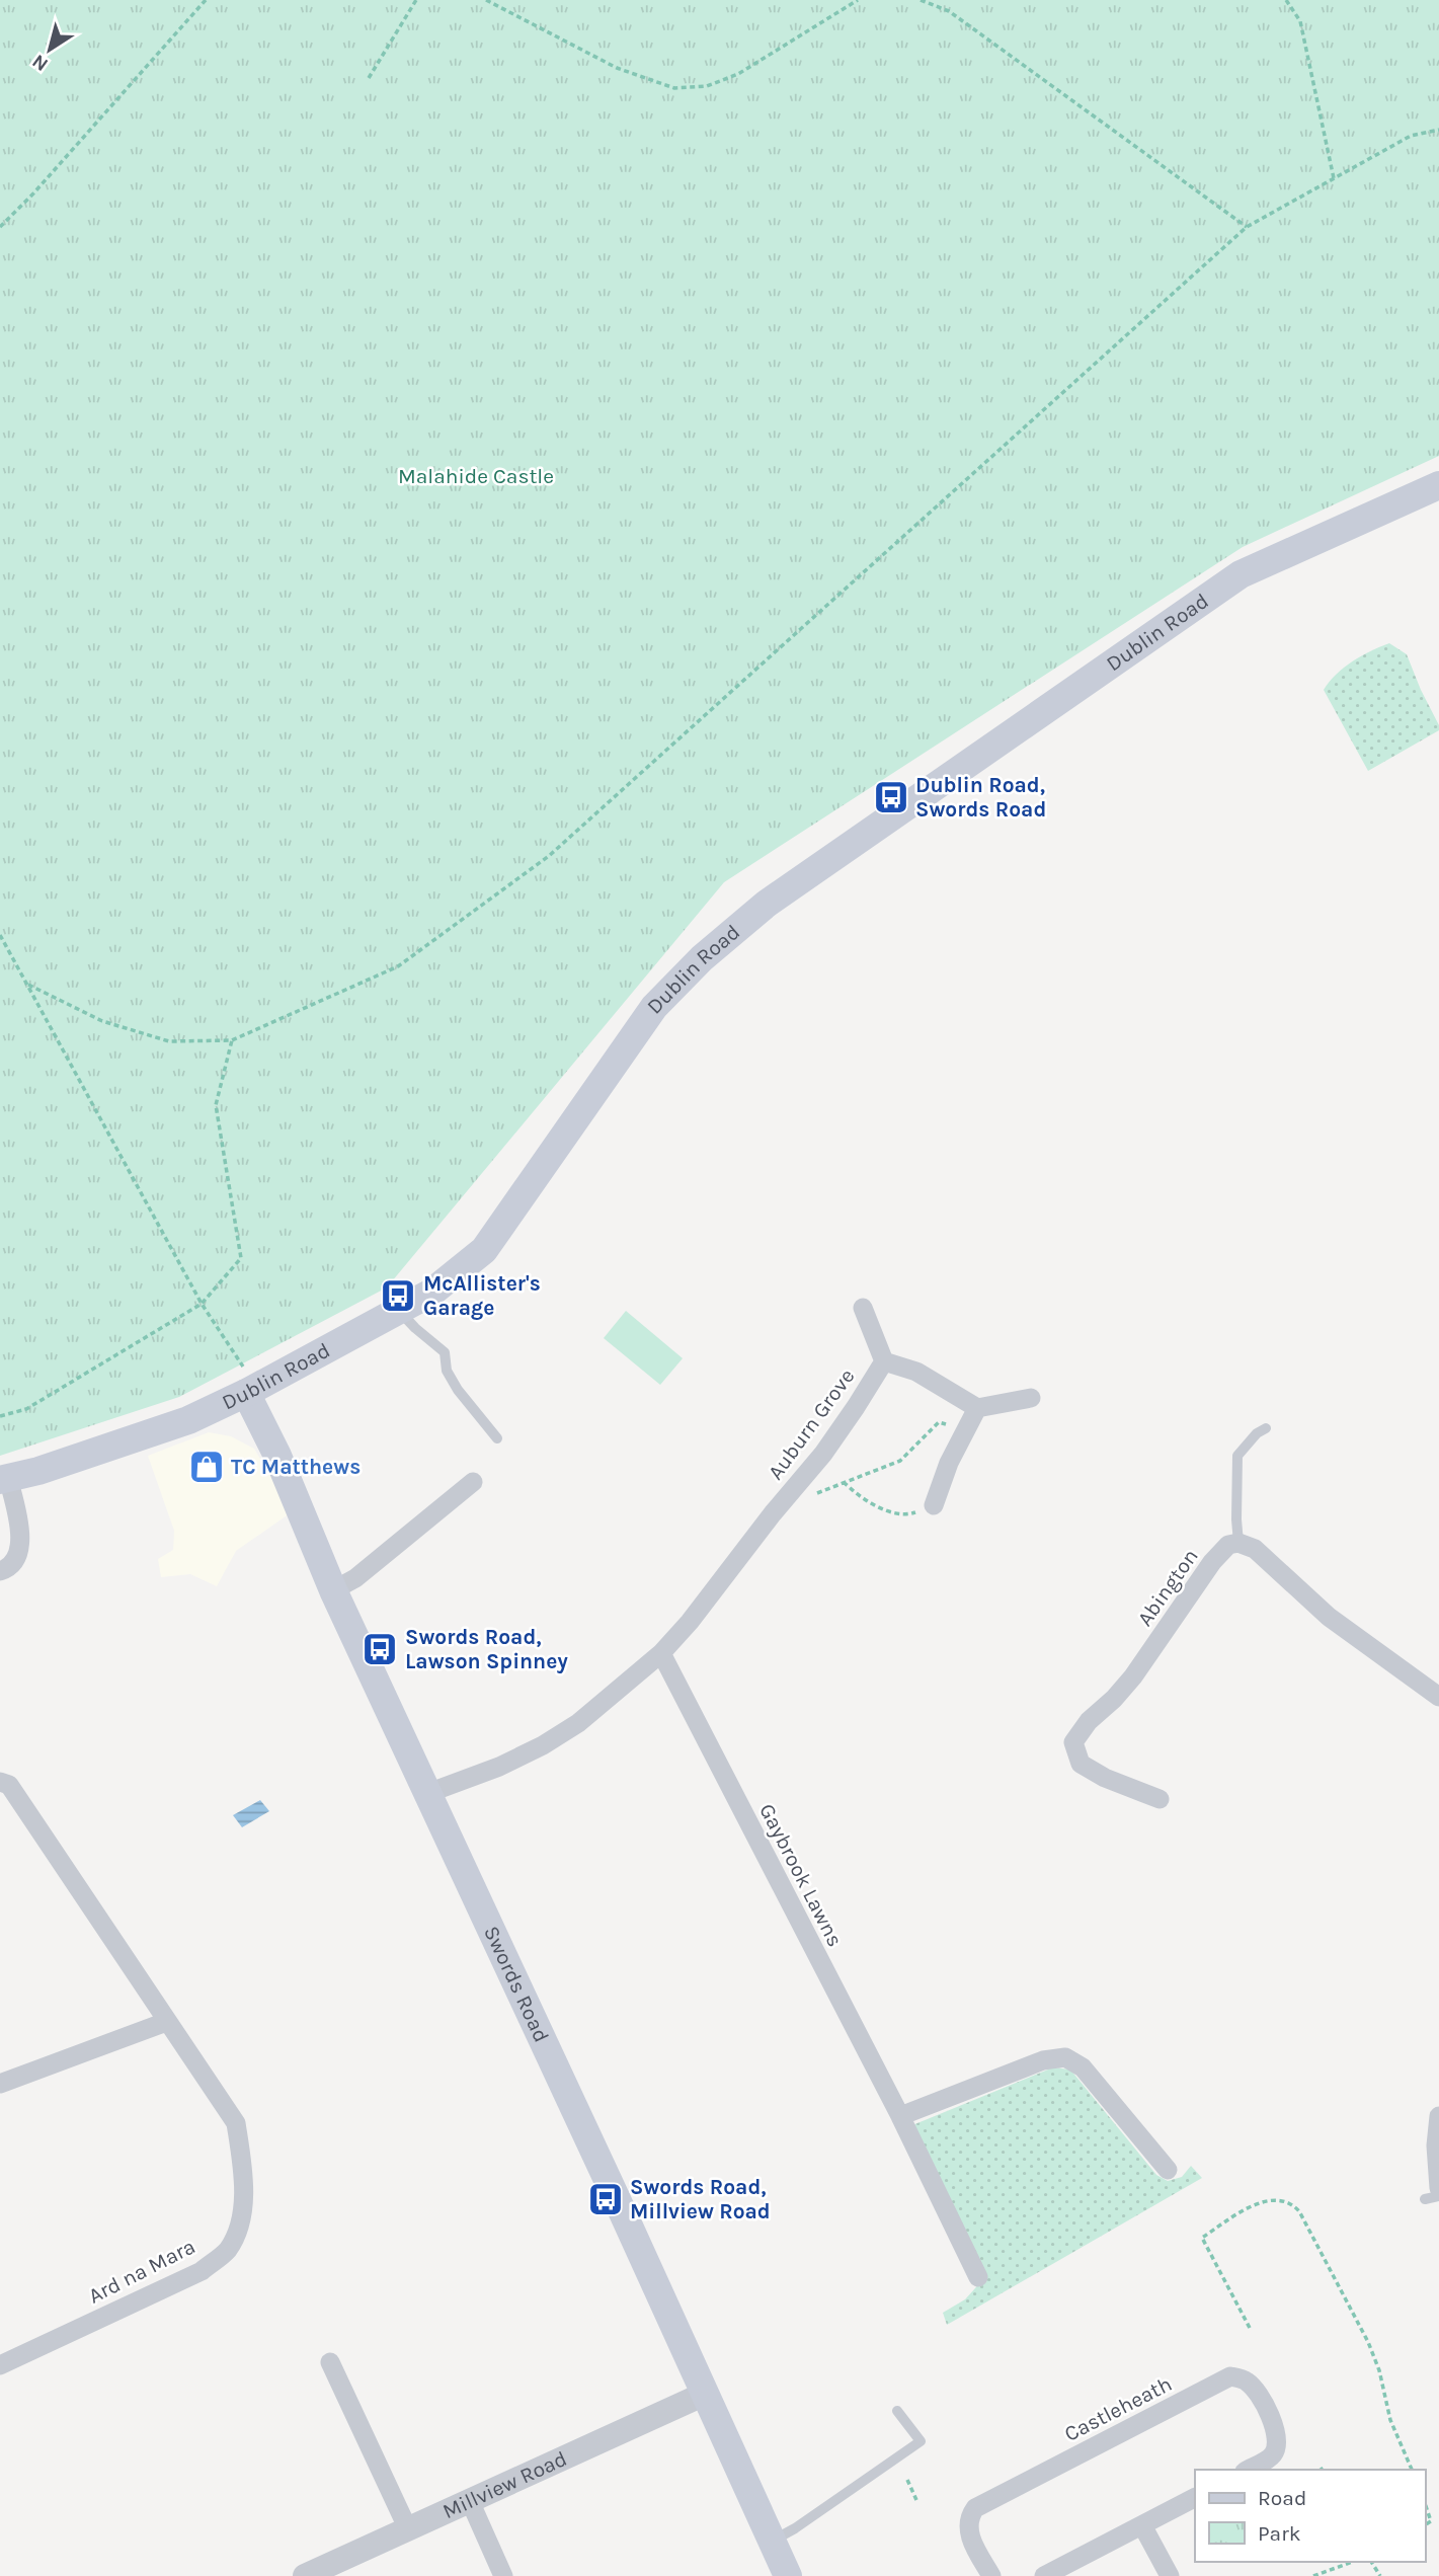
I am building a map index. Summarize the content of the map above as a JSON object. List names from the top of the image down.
{
  "streets": {
    "main road": ["Dublin Road", "Swords Road"],
    "street": [
      "Auburn Grove",
      "Abington",
      "Gaybrook Lawns",
      "Ard na Mara",
      "Castleheath",
      "Millview Road"
    ]
  },
  "crossings": [
    ["Dublin Road", "Swords Road"],
    ["Auburn Grove", "Gaybrook Lawns"],
    ["Swords Road", "Millview Road"]
  ],
  "parks": ["Malahide Castle"],
  "places": {
    "bus stop": [
      "Dublin Road, Swords Road",
      "McAllister's Garage",
      "Swords Road, Lawson Spinney",
      "Swords Road, Millview Road"
    ],
    "shop": ["TC Matthews"]
  },
  "legend": ["Road", "Park"],
  "north": "bottom left"
}
